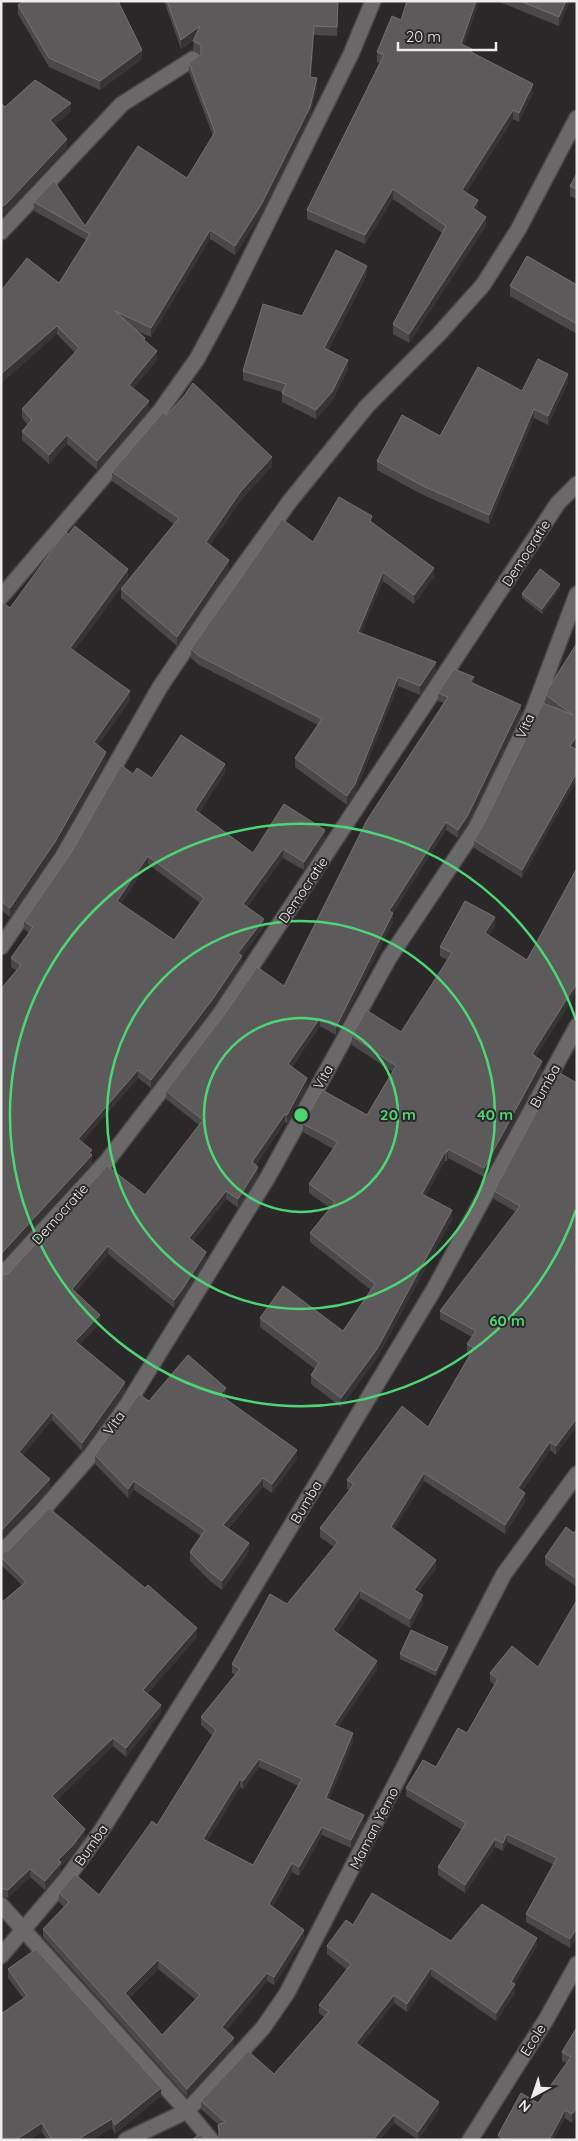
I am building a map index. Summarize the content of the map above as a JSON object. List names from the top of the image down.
{
  "streets": {
    "street": [
      "Democratie",
      "Vita",
      "Bumba",
      "Maman Yemo",
      "Ecole"
    ]
  },
  "scale_bar": "20 m",
  "north": "bottom left",
  "rings": ["20 m", "40 m", "60 m"]
}
